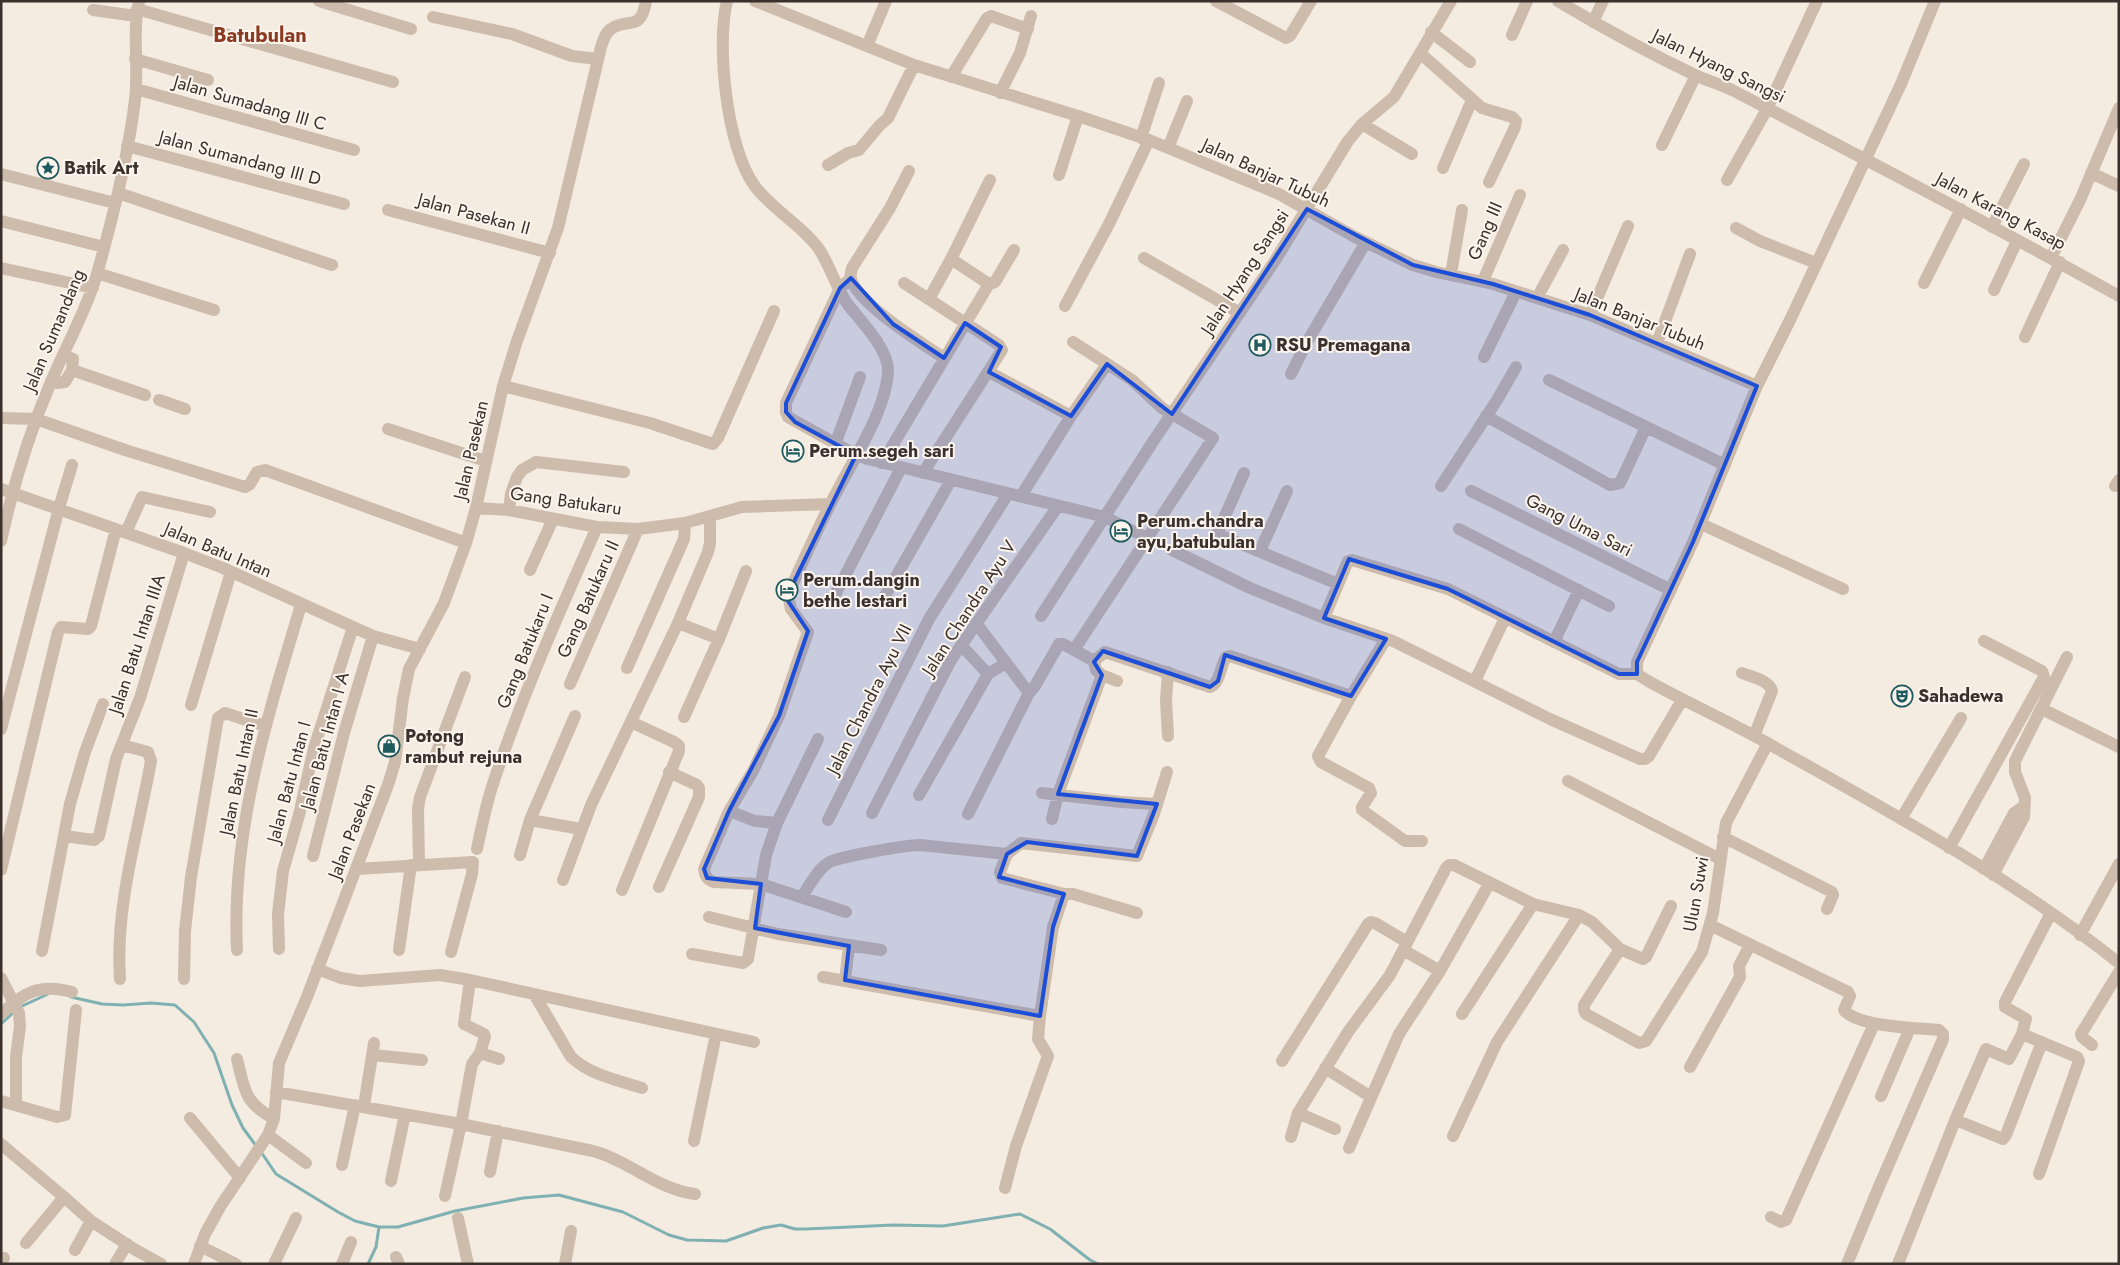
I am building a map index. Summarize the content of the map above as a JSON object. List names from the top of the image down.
{
  "streets": {
    "street": [
      "Jalan Hyang Sangsi",
      "Jalan Sumadang III C",
      "Jalan Sumandang III D",
      "Jalan Banjar Tubuh",
      "Jalan Karang Kasap",
      "Jalan Pasekan II",
      "Gang III",
      "Jalan Sumandang",
      "Jalan Pasekan",
      "Gang Batukaru",
      "Gang Uma Sari",
      "Jalan Batu Intan",
      "Gang Batukaru II",
      "Jalan Chandra Ayu V",
      "Jalan Batu Intan IIIA",
      "Gang Batukaru I",
      "Jalan Chandra Ayu VII",
      "Jalan Batu Intan I A",
      "Jalan Batu Intan II",
      "Jalan Batu Intan I",
      "Ulun Suwi"
    ]
  },
  "crossings": [
    ["Jalan Hyang Sangsi", "Jalan Banjar Tubuh"],
    ["Jalan Hyang Sangsi", "Jalan Karang Kasap"],
    ["Jalan Sumadang III C", "Jalan Sumandang"],
    ["Jalan Sumandang III D", "Jalan Sumandang"],
    ["Jalan Banjar Tubuh", "Gang III"],
    ["Jalan Pasekan II", "Jalan Pasekan"],
    ["Jalan Sumandang", "Jalan Batu Intan"],
    ["Jalan Pasekan", "Gang Batukaru"],
    ["Jalan Pasekan", "Jalan Batu Intan"],
    ["Gang Batukaru", "Gang Batukaru II"],
    ["Gang Batukaru", "Gang Batukaru I"],
    ["Jalan Batu Intan", "Jalan Batu Intan IIIA"],
    ["Jalan Batu Intan", "Jalan Batu Intan I A"],
    ["Jalan Batu Intan", "Jalan Batu Intan II"],
    ["Jalan Batu Intan", "Jalan Batu Intan I"]
  ],
  "districts": ["Batubulan"],
  "places": {
    "place": ["Batik Art"],
    "hospital": ["RSU Premagana"],
    "hotel": ["Perum.segeh sari", "Perum.chandra ayu,batubulan", "Perum.dangin bethe lestari"],
    "theatre": ["Sahadewa"],
    "shop": ["Potong rambut rejuna"]
  }
}
